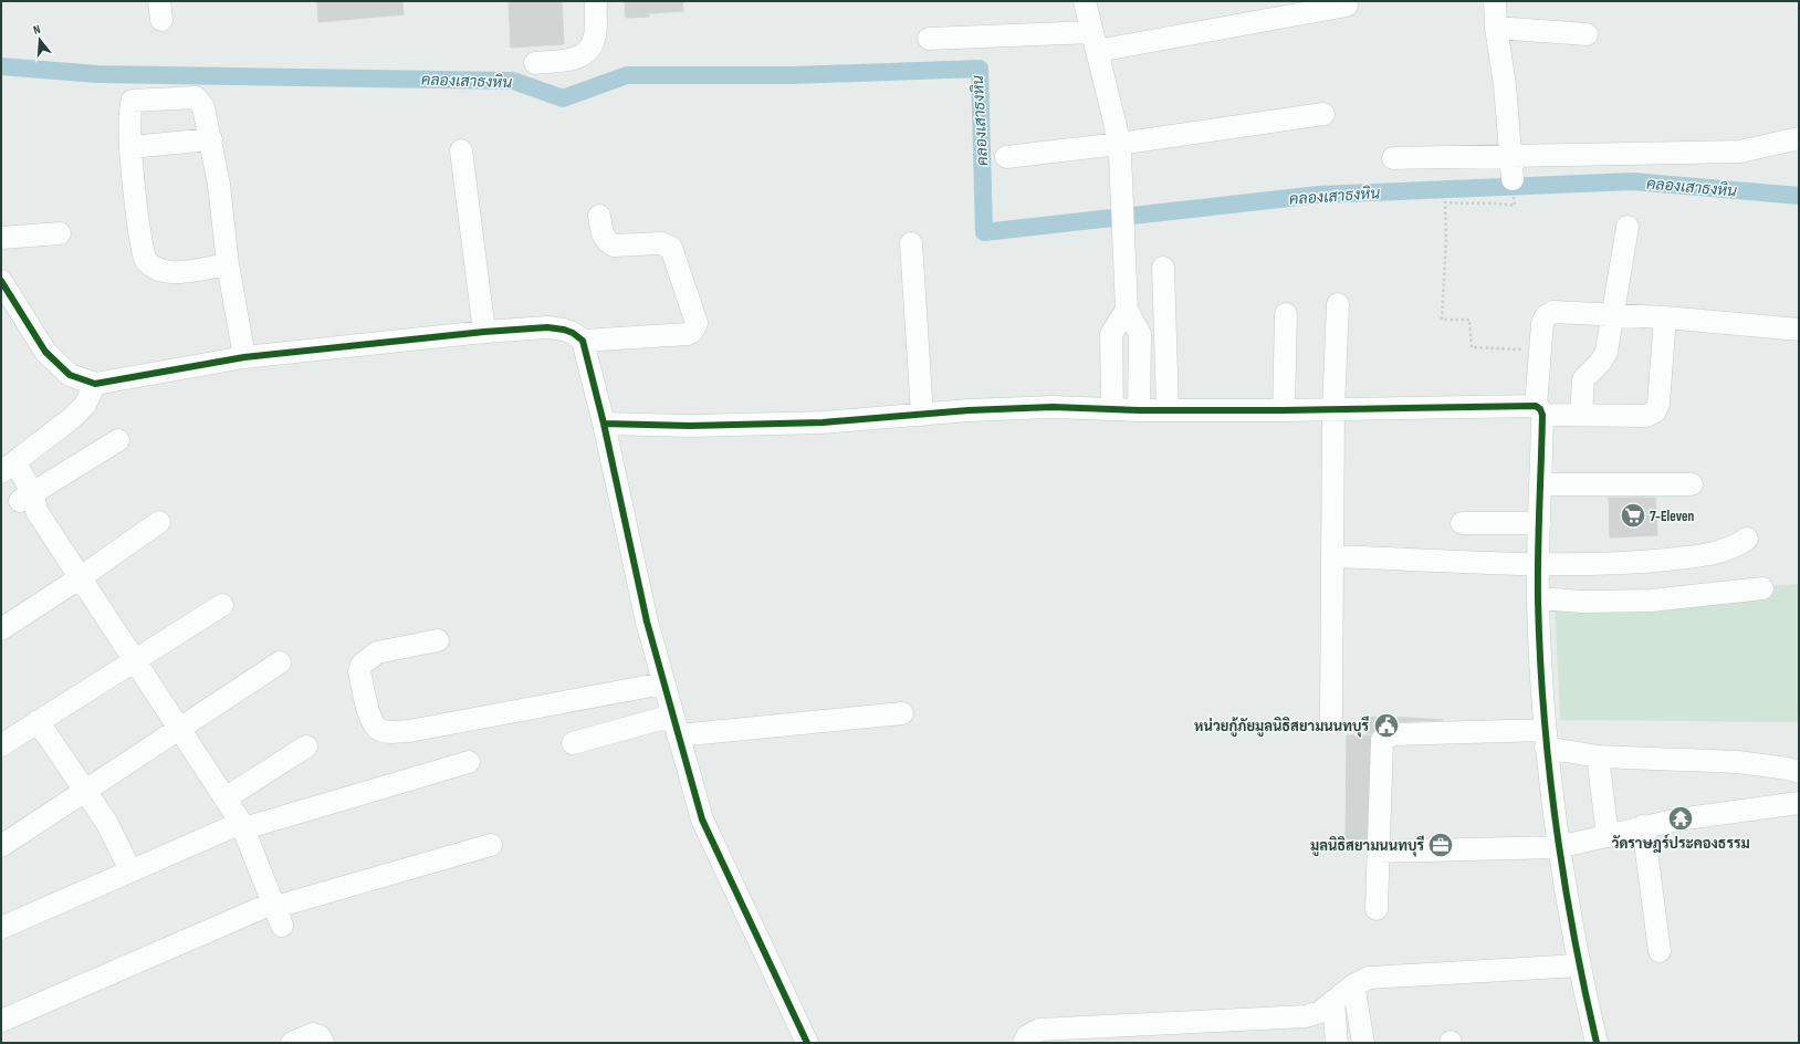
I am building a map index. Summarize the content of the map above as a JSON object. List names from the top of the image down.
{
  "water": ["คลองเสาธงหิน"],
  "places": {
    "supermarket": ["7-Eleven"],
    "public building": ["หน่วยกู้ภัยมูลนิธิสยามนนทบุรี"],
    "temple": ["วัดราษฎร์ประคองธรรม"],
    "office": ["มูลนิธิสยามนนทบุรี"]
  },
  "north": "top"
}
